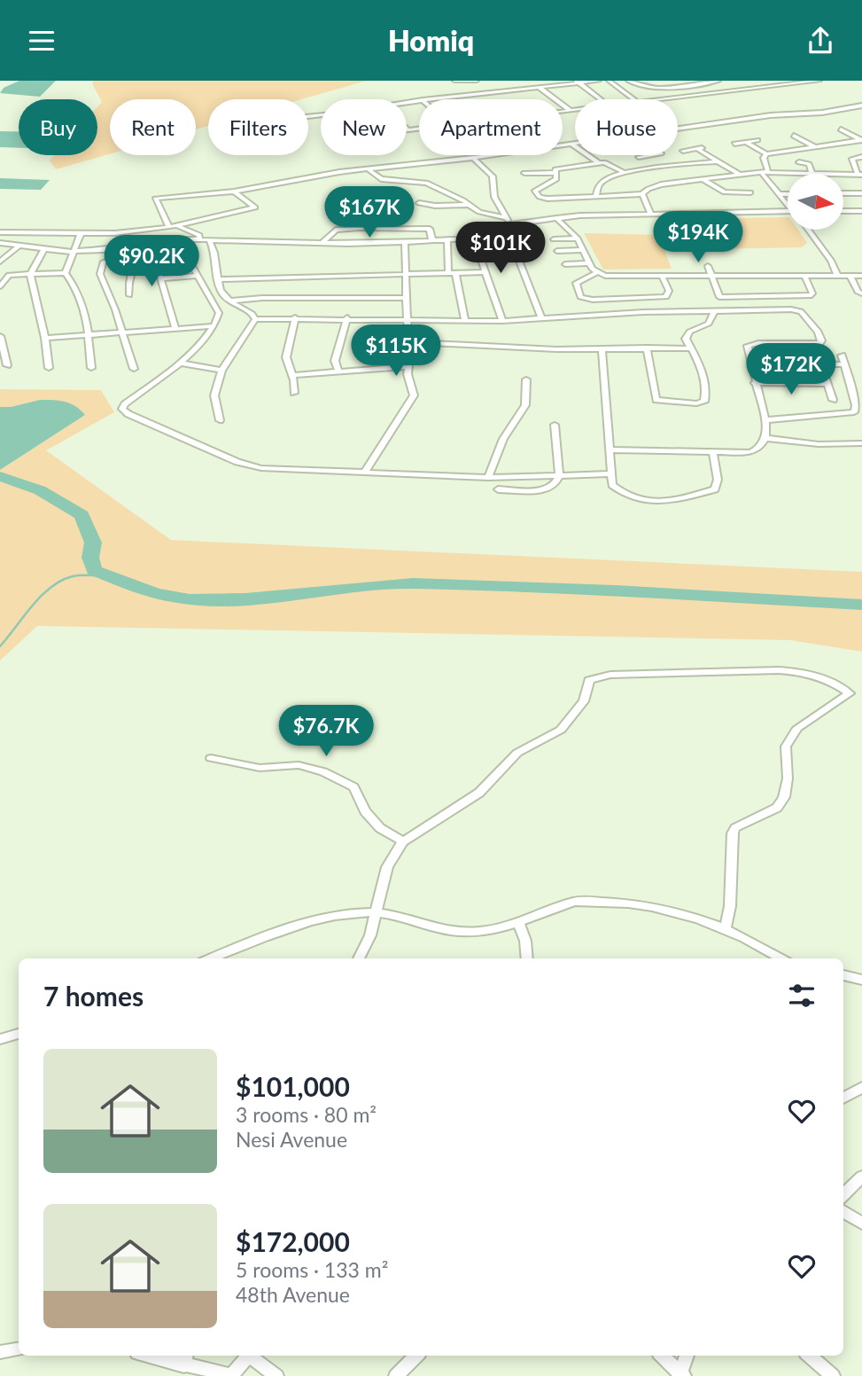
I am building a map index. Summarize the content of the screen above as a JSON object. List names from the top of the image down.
{
  "north": "right",
  "page": {
    "header": "Homiq",
    "chip": [
      "Buy",
      "Rent",
      "Filters",
      "New",
      "Apartment",
      "House"
    ],
    "price": [
      "$167K",
      "$194K",
      "$101K",
      "$90.2K",
      "$115K",
      "$172K",
      "$76.7K"
    ],
    "heading": "7 homes",
    "list": [
      {
        "name": "$101,000",
        "note": "3 rooms · 80 m² · Nesi Avenue"
      },
      {
        "name": "$172,000",
        "note": "5 rooms · 133 m² · 48th Avenue"
      }
    ]
  }
}
